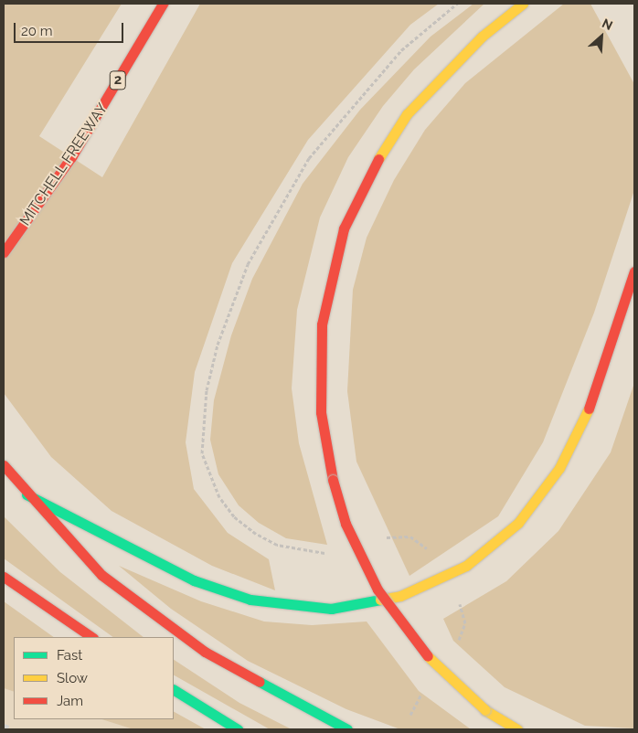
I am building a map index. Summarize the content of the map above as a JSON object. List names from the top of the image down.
{
  "streets": {
    "highway": ["2", "MITCHELL FREEWAY"]
  },
  "legend": ["Fast", "Slow", "Jam"],
  "scale_bar": "20 m",
  "north": "top right"
}
